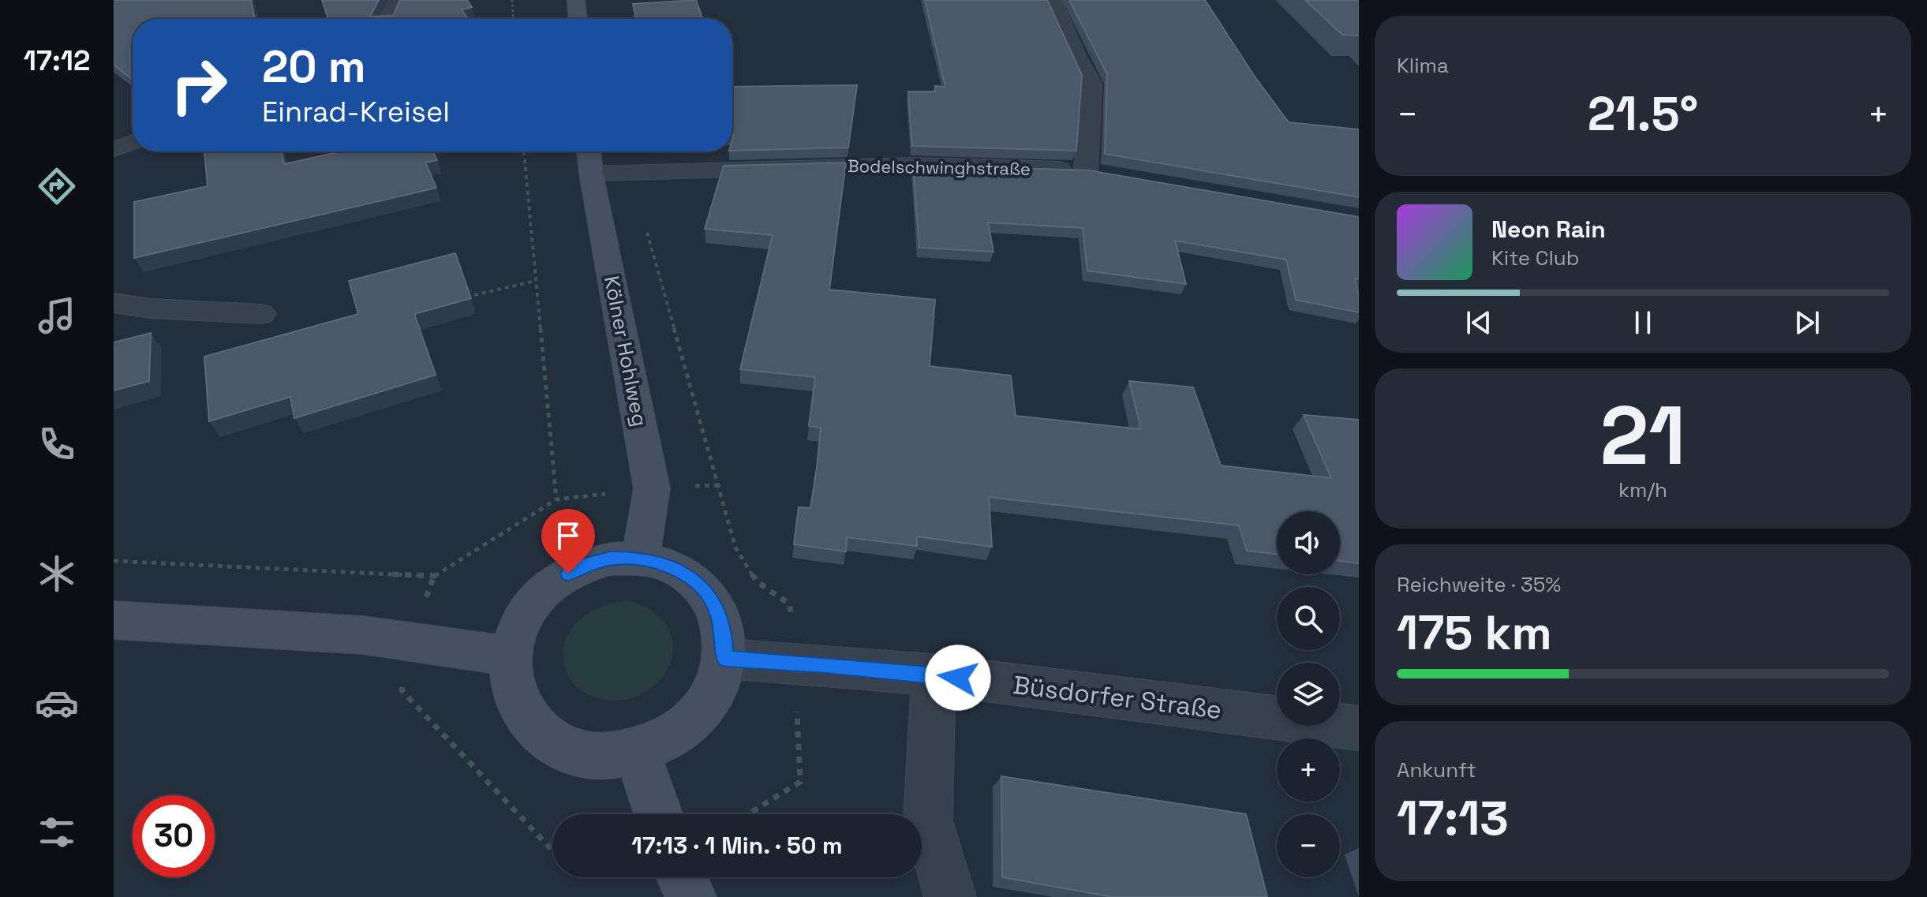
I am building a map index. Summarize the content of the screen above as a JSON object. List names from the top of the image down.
{
  "streets": {
    "main road": ["Kölner Hohlweg"],
    "street": ["Bodelschwinghstraße", "Büsdorfer Straße"]
  },
  "crossings": [
    ["Bodelschwinghstraße", "Kölner Hohlweg"],
    ["Kölner Hohlweg", "Büsdorfer Straße"]
  ],
  "page": {
    "tabs": "17:12",
    "tile": [
      "Klima",
      ["21", "km/h"],
      ["Reichweite · 35%", "175 km"],
      ["Ankunft", "17:13"]
    ],
    "turn": ["20 m", "Einrad-Kreisel"],
    "heat": ["−", "21.5°", "+"],
    "song": ["Neon Rain", "Kite Club"],
    "map_buttons": ["+", "−"],
    "limit": "30",
    "trip": "17:13 · 1 Min. · 50 m"
  }
}
